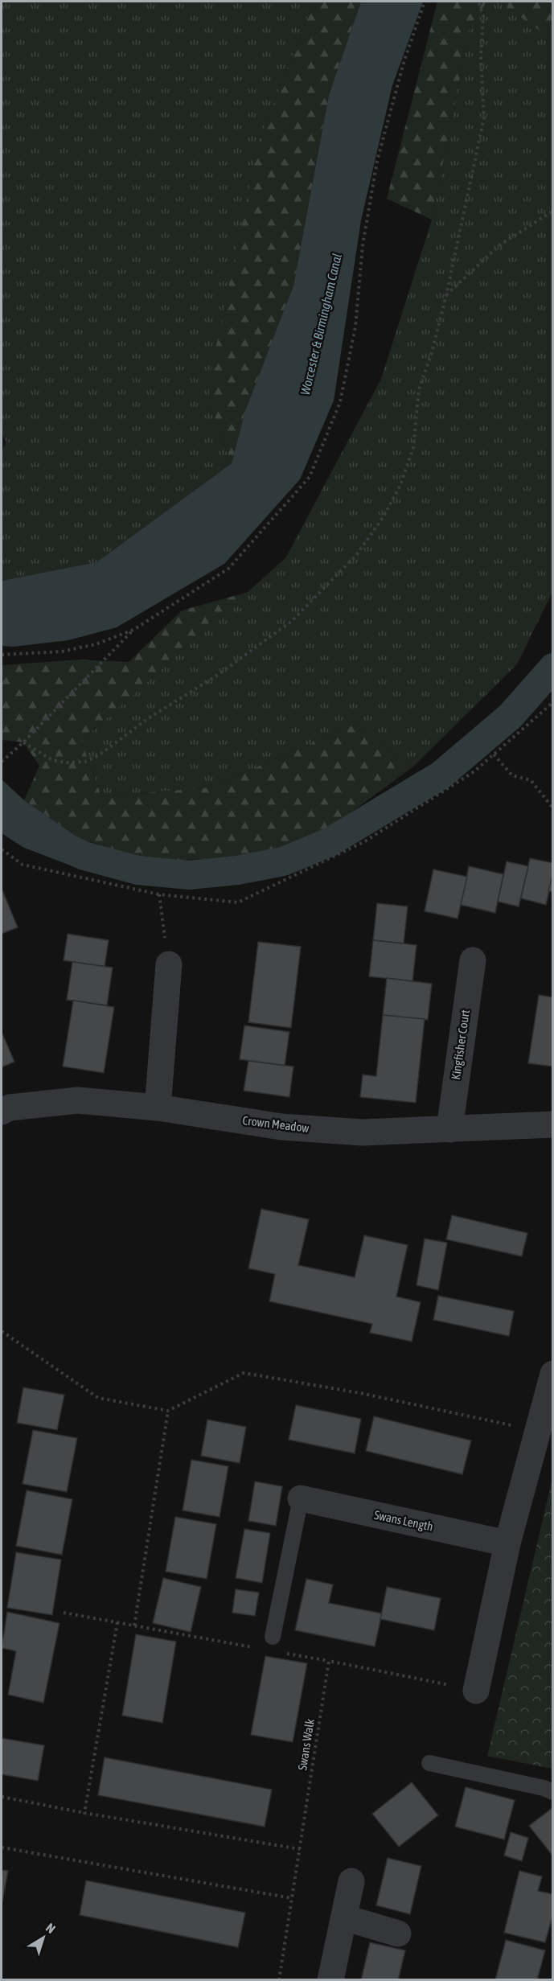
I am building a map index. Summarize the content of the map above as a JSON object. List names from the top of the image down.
{
  "streets": {
    "street": ["Kingfisher Court", "Crown Meadow", "Swans Length"],
    "path": ["Swans Walk"]
  },
  "crossings": [
    ["Kingfisher Court", "Crown Meadow"]
  ],
  "water": ["Worcester & Birmingham Canal"],
  "north": "top right"
}
